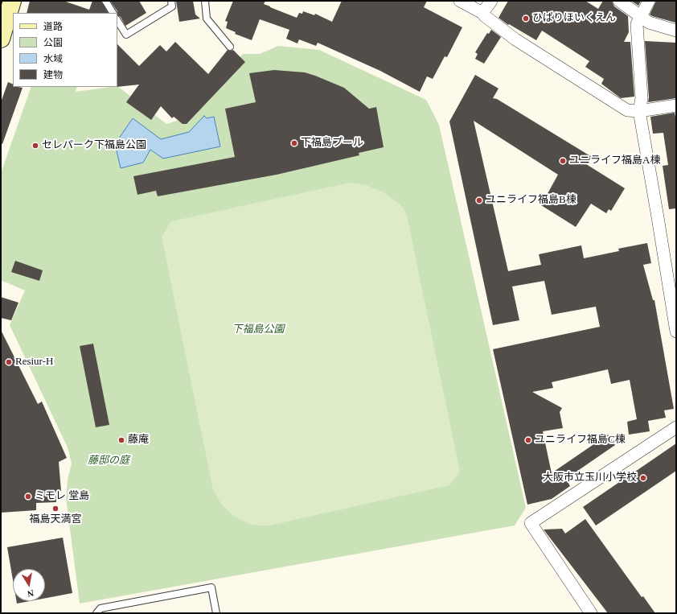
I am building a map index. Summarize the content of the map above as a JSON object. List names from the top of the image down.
{
  "parks": ["下福島公園", "藤邸の庭"],
  "places": [
    "ひばりほいくえん",
    "下福島プール",
    "セレパーク下福島公園",
    "ユニライフ福島A棟",
    "ユニライフ福島B棟",
    "Resiur-H",
    "藤庵",
    "ユニライフ福島C棟",
    "大阪市立玉川小学校",
    "ミモレ 堂島",
    "福島天満宮"
  ],
  "legend": [
    "道路",
    "公園",
    "水域",
    "建物"
  ],
  "north": "bottom"
}
